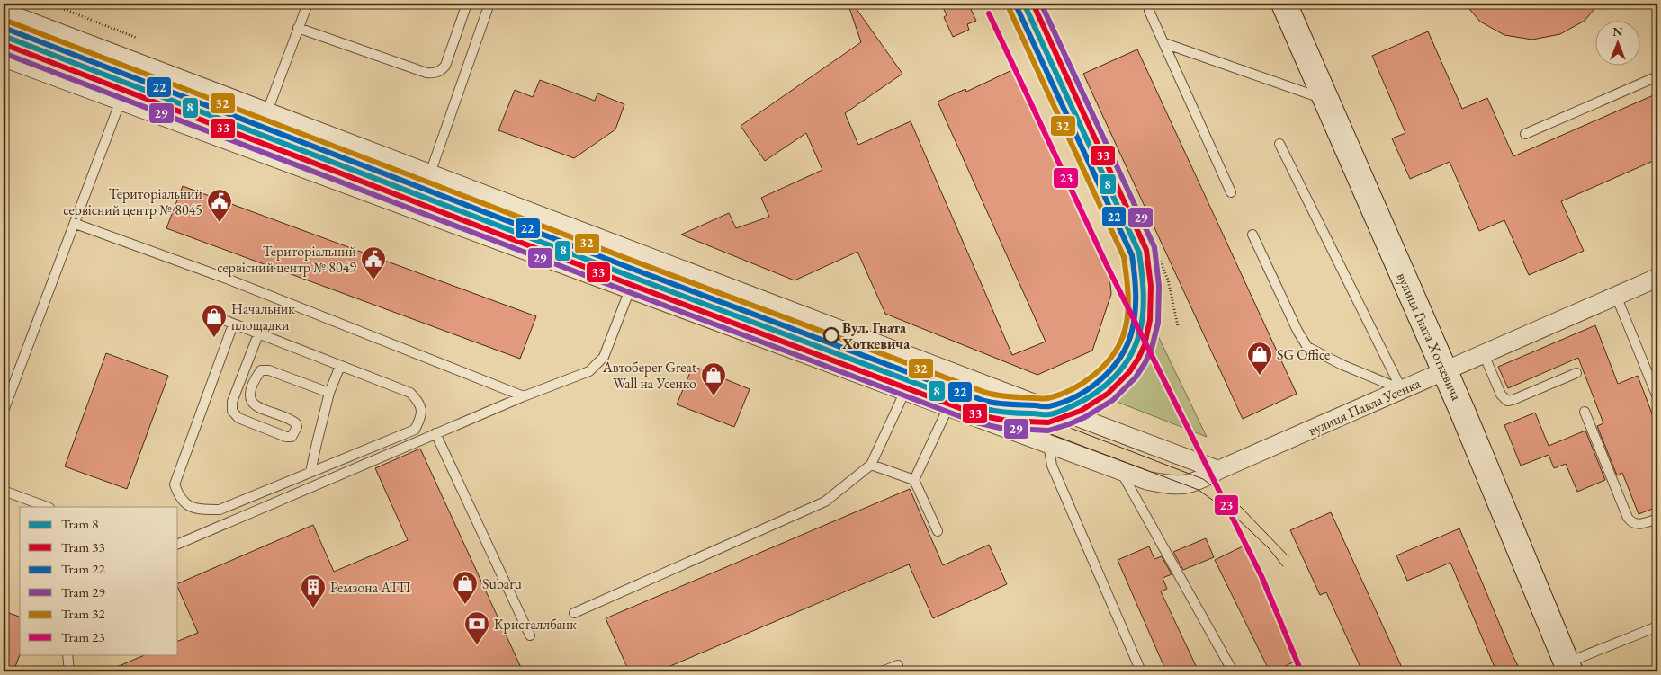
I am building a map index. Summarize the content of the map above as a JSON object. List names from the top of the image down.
{
  "streets": {
    "street": ["вулиця Гната Хоткевича", "вулиця Павла Усенка"]
  },
  "crossings": [
    ["вулиця Гната Хоткевича", "вулиця Павла Усенка"]
  ],
  "places": {
    "public building": ["Територіальний сервісний центр № 8045", "Територіальний сервісний центр № 8049"],
    "other": ["Вул. Гната Хоткевича"],
    "shop": [
      "Начальник площадки",
      "SG Office",
      "Автоберег Great Wall на Усенко",
      "Subaru"
    ],
    "building": ["Ремзона АТП"],
    "bank": ["Кристаллбанк"]
  },
  "lines": [
    "tram line 8",
    "tram line 33",
    "tram line 29",
    "tram line 22",
    "tram line 32",
    "tram line 23"
  ],
  "legend": [
    "Tram 8",
    "Tram 33",
    "Tram 22",
    "Tram 29",
    "Tram 32",
    "Tram 23"
  ],
  "north": "top"
}
